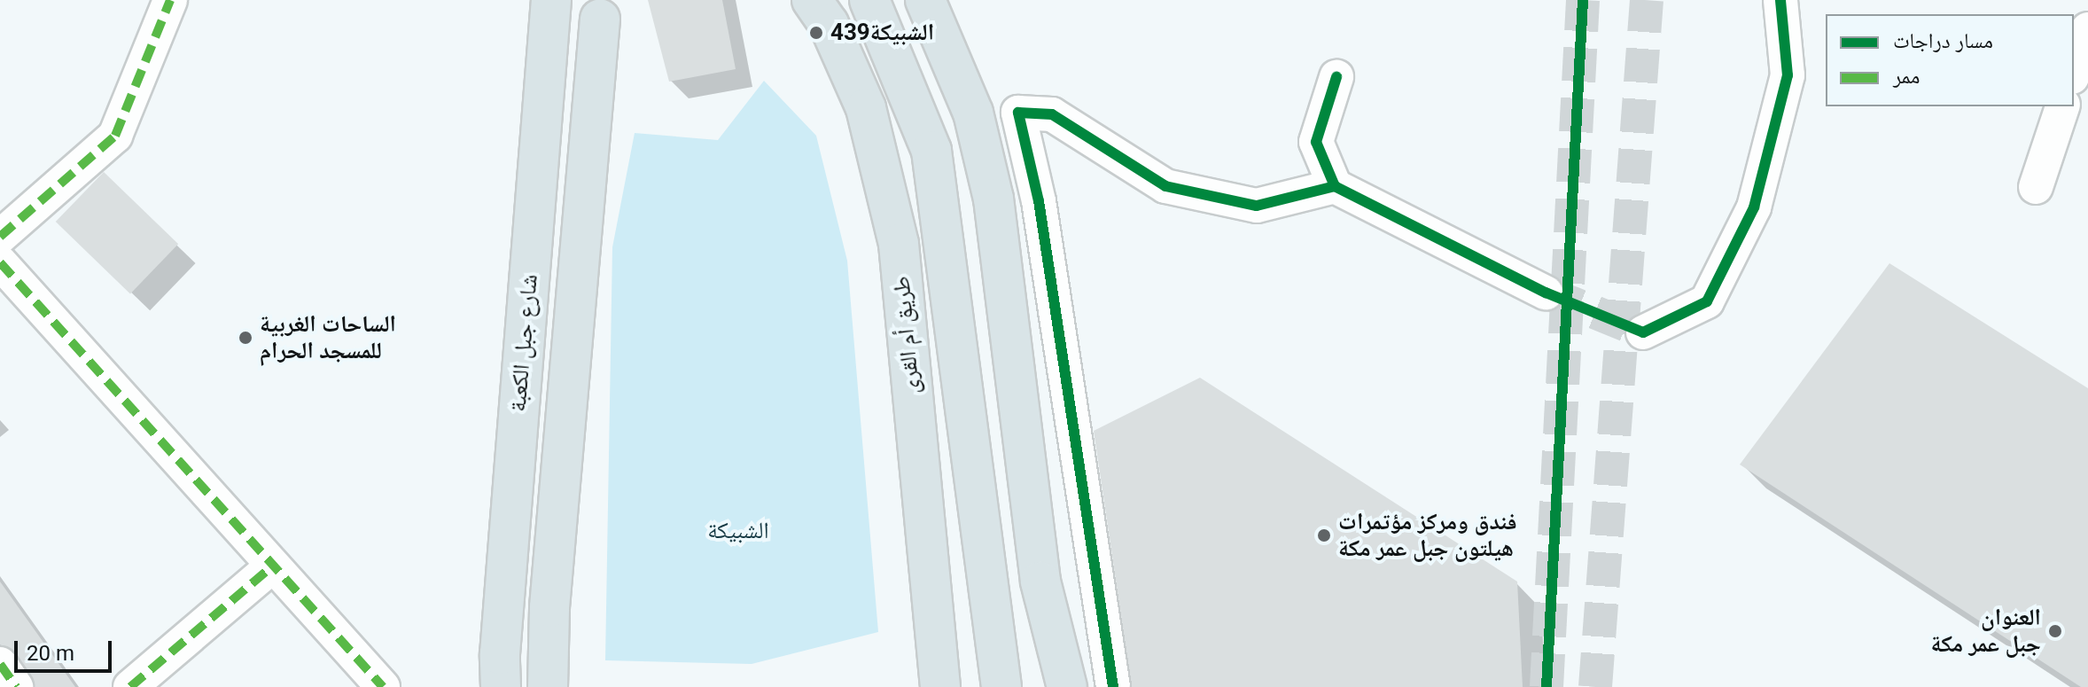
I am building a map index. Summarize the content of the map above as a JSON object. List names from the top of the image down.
{
  "streets": {
    "highway": ["طريق أم القرى", "شارع جبل الكعبة"]
  },
  "parks": ["الشبيكة"],
  "places": [
    "الشبيكة439",
    "الساحات الغربية للمسجد الحرام",
    "فندق ومركز مؤتمرات هيلتون جبل عمر مكة",
    "العنوان جبل عمر مكة"
  ],
  "legend": ["مسار دراجات", "ممر"],
  "scale_bar": "20 m"
}
